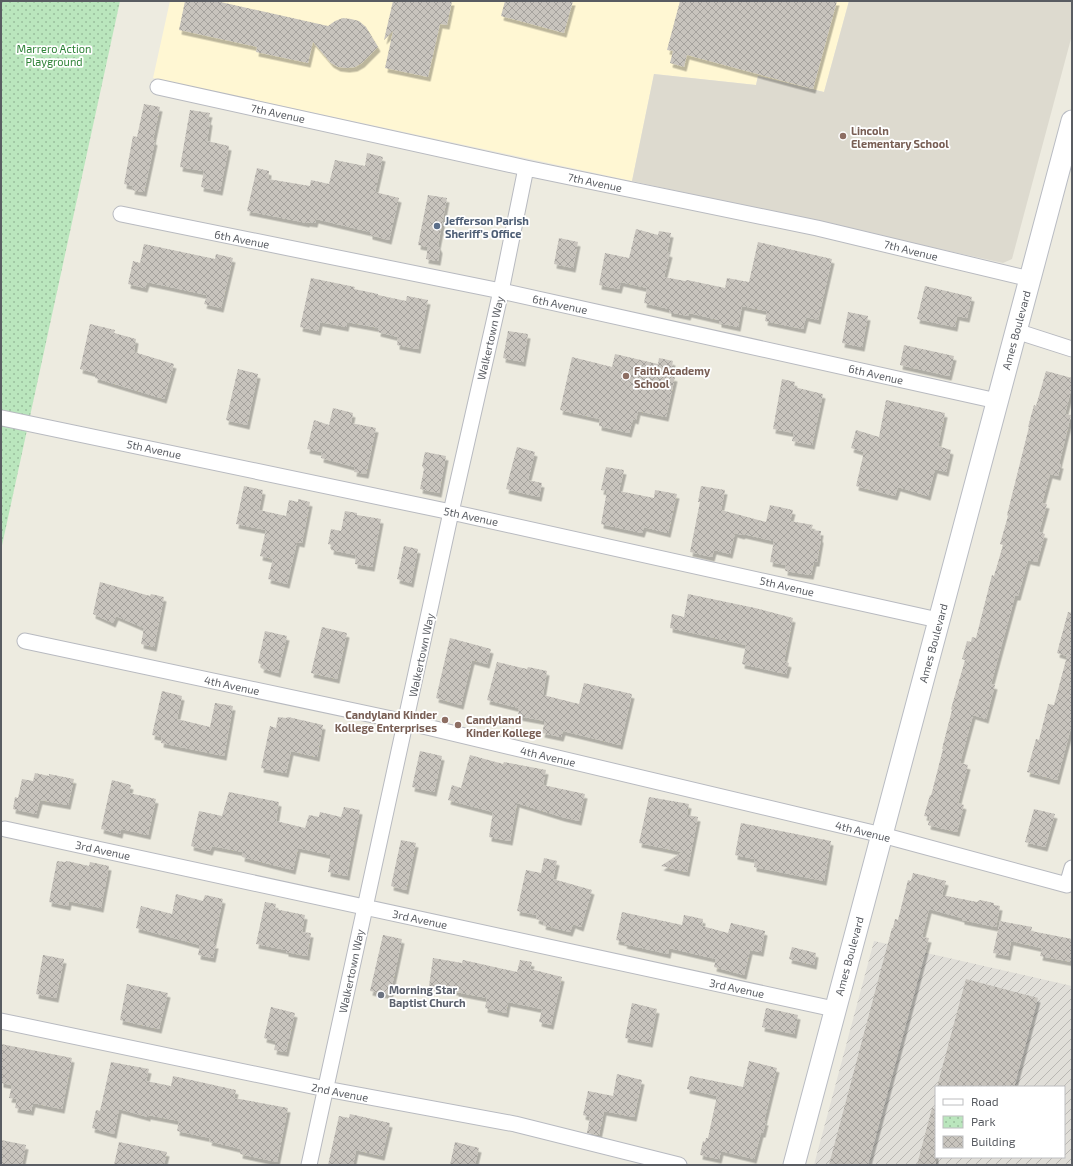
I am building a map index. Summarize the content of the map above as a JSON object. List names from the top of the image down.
{
  "streets": {
    "street": [
      "7th Avenue",
      "6th Avenue",
      "Ames Boulevard",
      "Walkertown Way",
      "5th Avenue",
      "4th Avenue",
      "3rd Avenue",
      "2nd Avenue"
    ]
  },
  "crossings": [
    ["7th Avenue", "Ames Boulevard"],
    ["7th Avenue", "Walkertown Way"],
    ["6th Avenue", "Ames Boulevard"],
    ["6th Avenue", "Walkertown Way"],
    ["Ames Boulevard", "5th Avenue"],
    ["Ames Boulevard", "4th Avenue"],
    ["Ames Boulevard", "3rd Avenue"],
    ["Walkertown Way", "5th Avenue"],
    ["Walkertown Way", "4th Avenue"],
    ["Walkertown Way", "3rd Avenue"],
    ["Walkertown Way", "2nd Avenue"]
  ],
  "parks": ["Marrero Action Playground"],
  "places": [
    "Lincoln Elementary School",
    "Jefferson Parish Sheriff's Office",
    "Faith Academy School",
    "Candyland Kinder Kollege Enterprises",
    "Candyland Kinder Kollege",
    "Morning Star Baptist Church"
  ],
  "legend": ["Road", "Park", "Building"]
}
